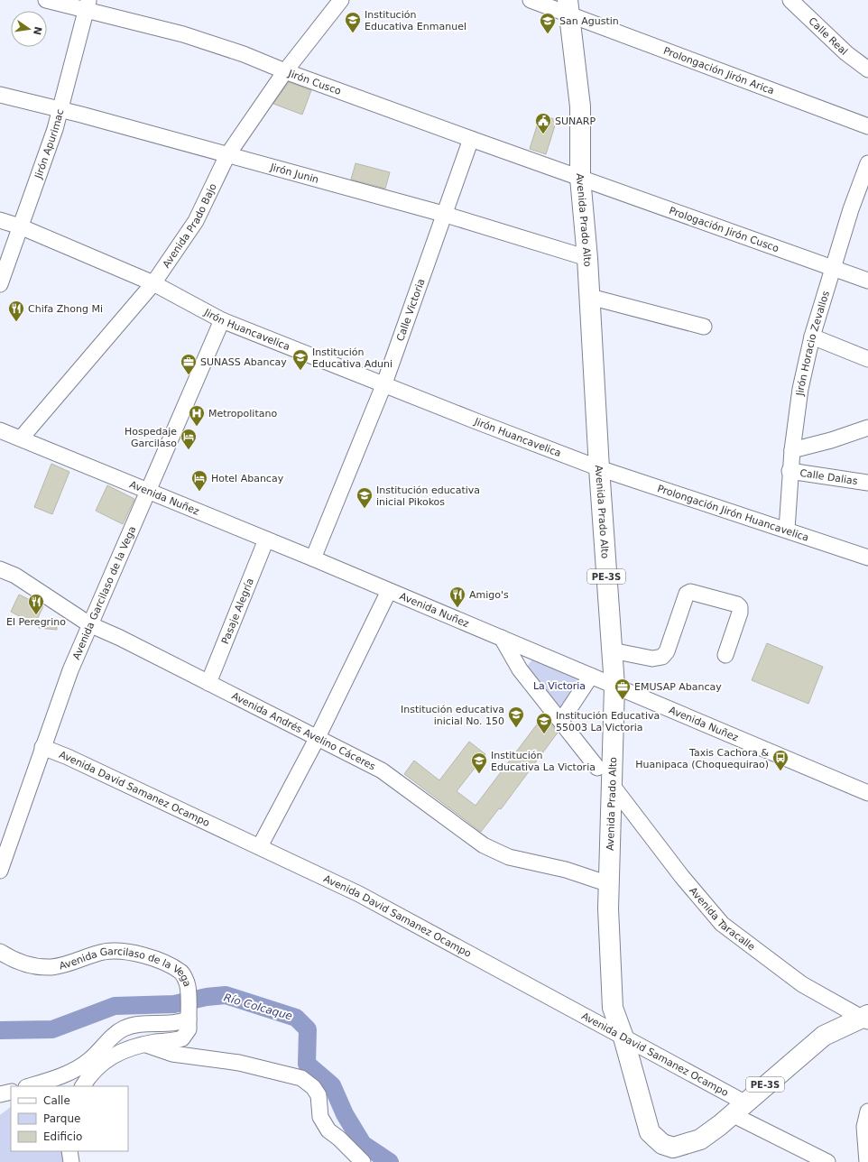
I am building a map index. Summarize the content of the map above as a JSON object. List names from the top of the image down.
{
  "streets": {
    "highway": ["Avenida Prado Alto", "PE-3S"],
    "street": [
      "Calle Real",
      "Prolongación Jirón Arica",
      "Jirón Cusco",
      "Jirón Apurimac",
      "Jirón Junin",
      "Avenida Prado Bajo",
      "Prologación Jirón Cusco",
      "Calle Victoria",
      "Jirón Huancavelica",
      "Jirón Horacio Zevallos",
      "Calle Dalias",
      "Avenida Nuñez",
      "Prolongación Jirón Huancavelica",
      "Avenida Garcilaso de la Vega",
      "Pasaje Alegría",
      "Avenida Andrés Avelino Cáceres",
      "Avenida David Samanez Ocampo",
      "Avenida Taracalle"
    ]
  },
  "crossings": [
    ["Prolongación Jirón Arica", "Avenida Prado Alto"],
    ["Jirón Cusco", "Jirón Apurimac"],
    ["Jirón Cusco", "Avenida Prado Alto"],
    ["Jirón Cusco", "Avenida Prado Bajo"],
    ["Jirón Cusco", "Prologación Jirón Cusco"],
    ["Jirón Cusco", "Calle Victoria"],
    ["Jirón Apurimac", "Jirón Junin"],
    ["Jirón Apurimac", "Jirón Huancavelica"],
    ["Jirón Junin", "Avenida Prado Alto"],
    ["Jirón Junin", "Avenida Prado Bajo"],
    ["Jirón Junin", "Calle Victoria"],
    ["Avenida Prado Alto", "Prologación Jirón Cusco"],
    ["Avenida Prado Alto", "Jirón Huancavelica"],
    ["Avenida Prado Alto", "Avenida Nuñez"],
    ["Avenida Prado Alto", "Prolongación Jirón Huancavelica"],
    ["Avenida Prado Alto", "PE-3S"],
    ["Avenida Prado Alto", "Avenida Andrés Avelino Cáceres"],
    ["Avenida Prado Alto", "Avenida David Samanez Ocampo"],
    ["Avenida Prado Alto", "Avenida Taracalle"],
    ["Avenida Prado Bajo", "Jirón Huancavelica"],
    ["Avenida Prado Bajo", "Avenida Nuñez"],
    ["Prologación Jirón Cusco", "Jirón Horacio Zevallos"],
    ["Calle Victoria", "Jirón Huancavelica"],
    ["Calle Victoria", "Avenida Nuñez"],
    ["Jirón Huancavelica", "Prolongación Jirón Huancavelica"],
    ["Jirón Huancavelica", "Avenida Garcilaso de la Vega"],
    ["Jirón Horacio Zevallos", "Calle Dalias"],
    ["Jirón Horacio Zevallos", "Prolongación Jirón Huancavelica"],
    ["Avenida Nuñez", "Avenida Garcilaso de la Vega"],
    ["Avenida Nuñez", "Pasaje Alegría"],
    ["PE-3S", "Avenida David Samanez Ocampo"],
    ["PE-3S", "Avenida Taracalle"],
    ["Avenida Garcilaso de la Vega", "Avenida Andrés Avelino Cáceres"],
    ["Avenida Garcilaso de la Vega", "Avenida David Samanez Ocampo"],
    ["Pasaje Alegría", "Avenida Andrés Avelino Cáceres"]
  ],
  "water": ["Río Colcaque"],
  "parks": ["La Victoria"],
  "places": {
    "school or university": [
      "Institución Educativa Enmanuel",
      "San Agustin",
      "Institución Educativa Aduni",
      "Institución educativa inicial Pikokos",
      "Institución educativa inicial No. 150",
      "Institución Educativa 55003 La Victoria",
      "Institución Educativa La Victoria"
    ],
    "public building": ["SUNARP"],
    "restaurant": ["Chifa Zhong Mi", "Amigo's", "El Peregrino"],
    "office": ["SUNASS Abancay", "EMUSAP Abancay"],
    "hospital": ["Metropolitano"],
    "hotel": ["Hospedaje Garcilaso", "Hotel Abancay"],
    "bus stop": ["Taxis Cachora & Huanipaca (Choquequirao)"]
  },
  "legend": ["Calle", "Parque", "Edificio"],
  "north": "right"
}
